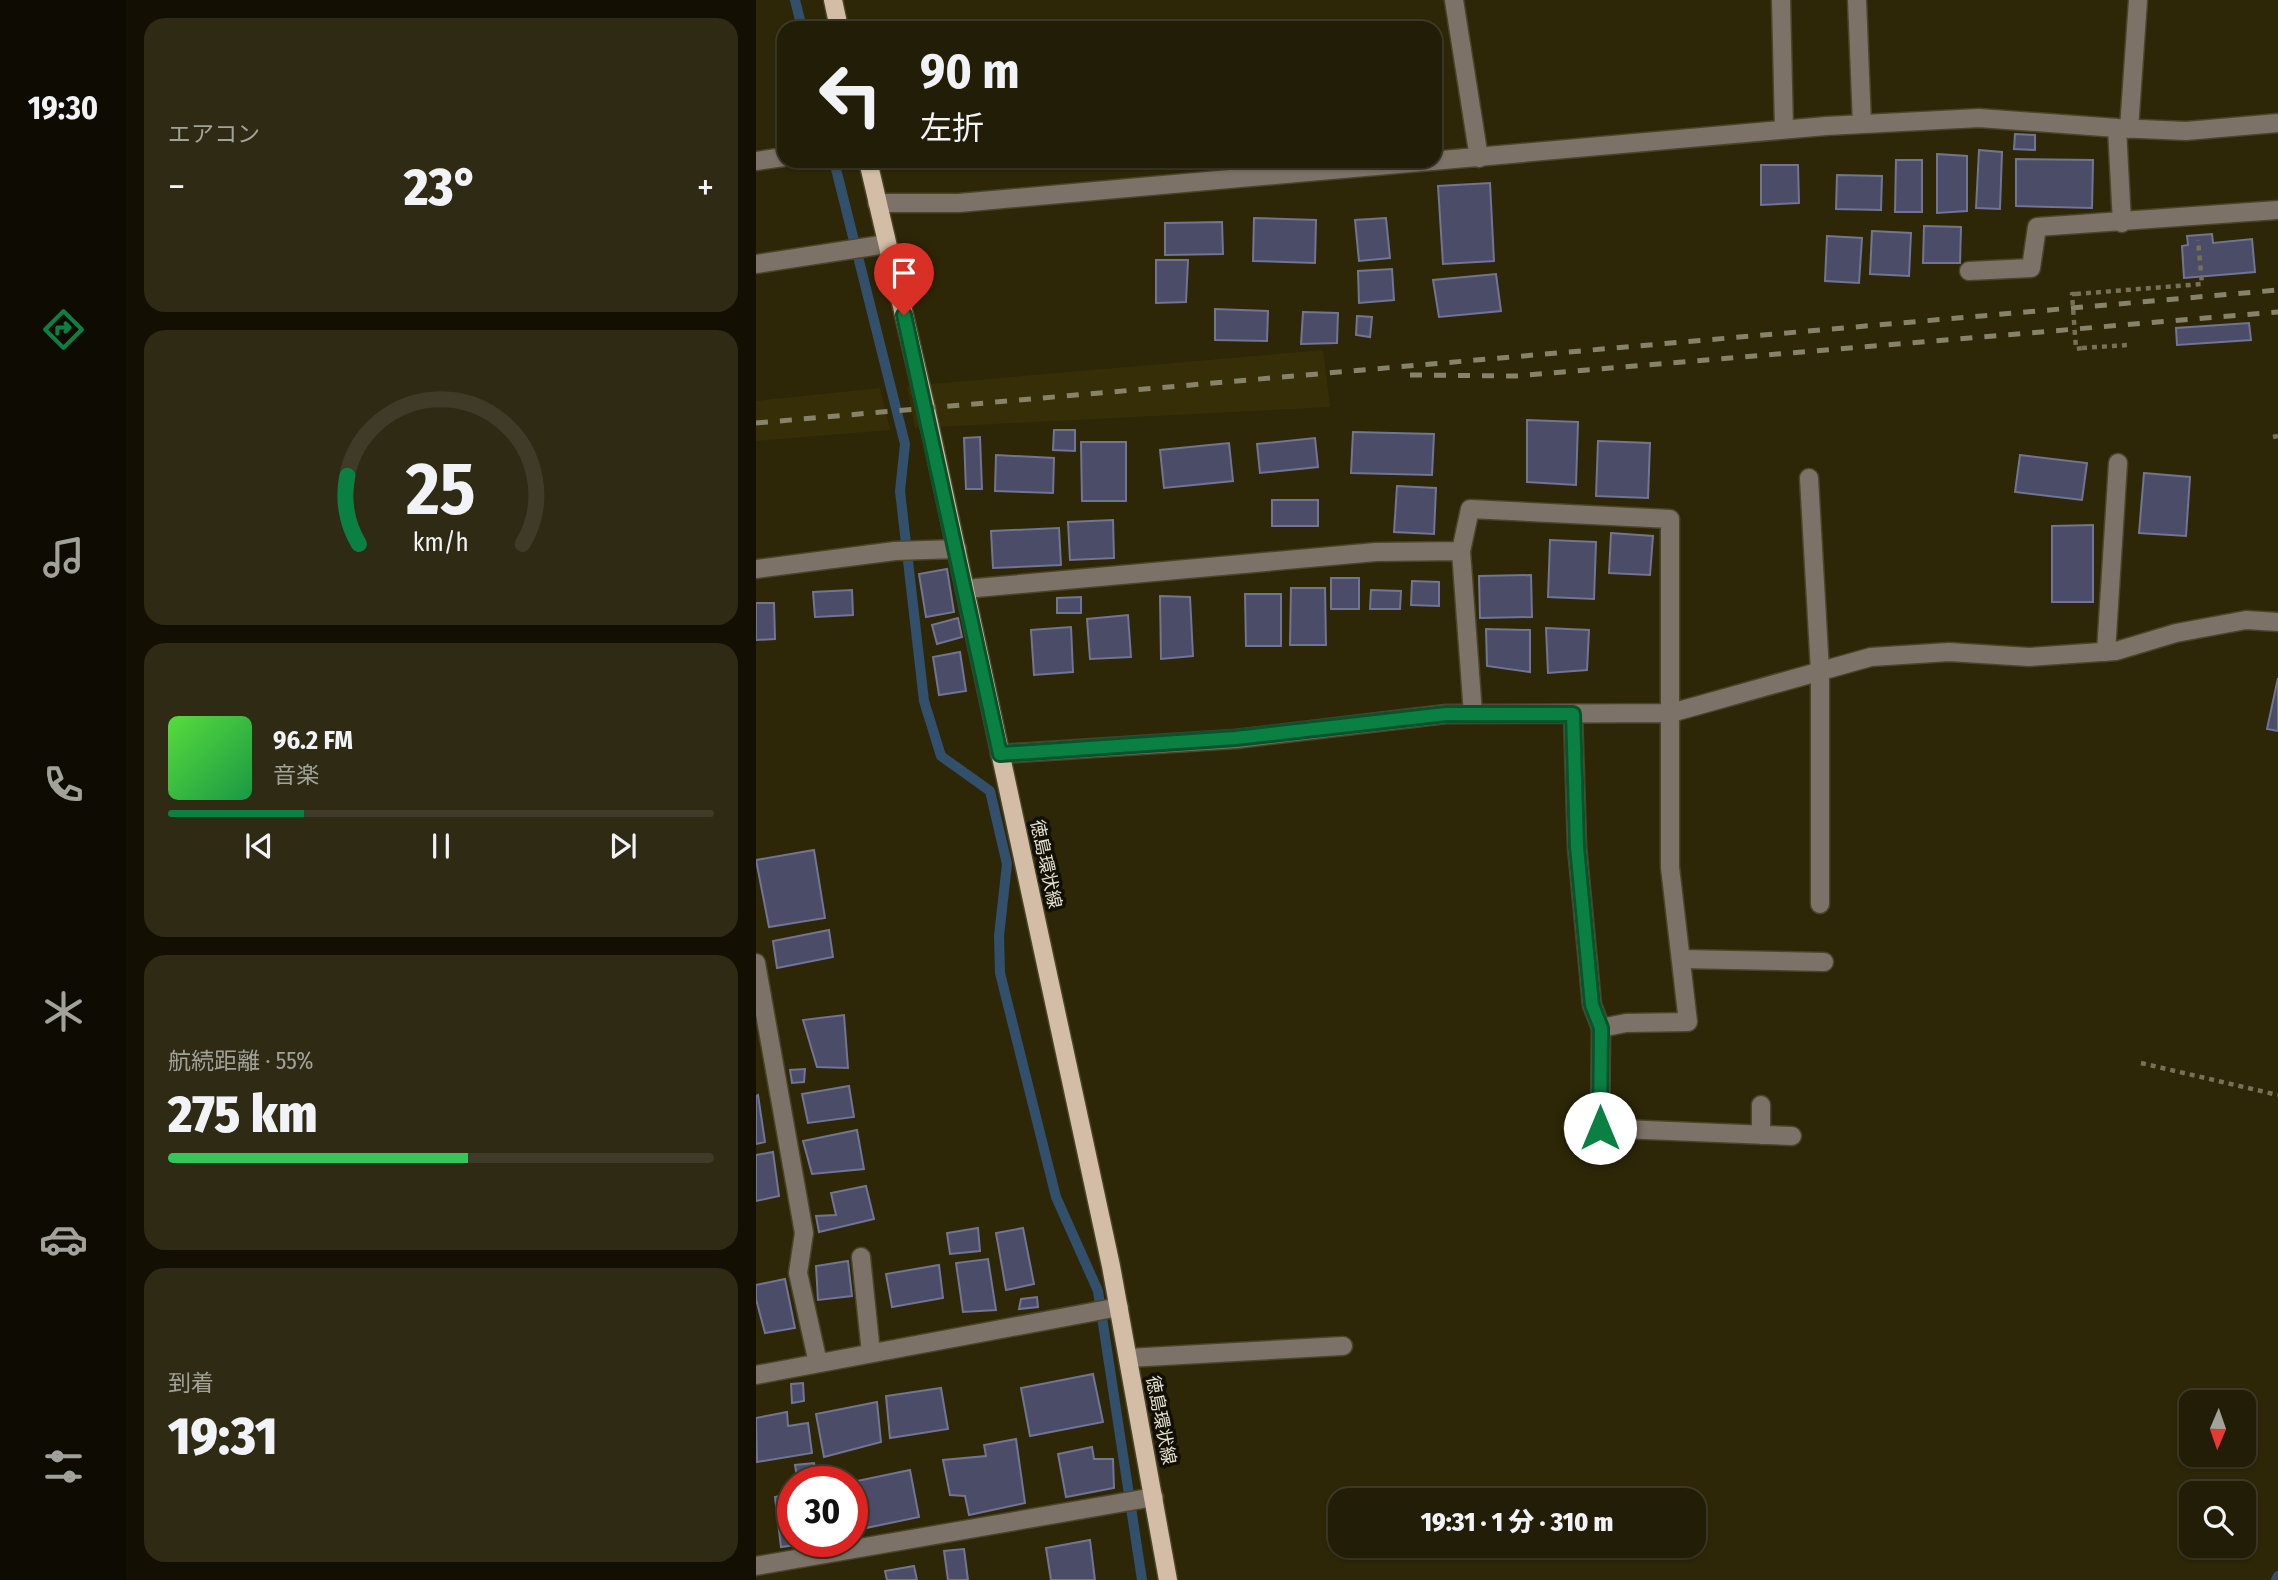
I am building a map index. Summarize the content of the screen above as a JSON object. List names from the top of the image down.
{
  "streets": {
    "main road": ["徳島環状線"]
  },
  "north": "bottom",
  "page": {
    "tabs": "19:30",
    "tile": [
      "エアコン",
      ["航続距離 · 55%", "275 km"],
      ["到着", "19:31"]
    ],
    "turn": ["90 m", "左折"],
    "heat": ["−", "23°", "+"],
    "song": ["96.2 FM", "音楽"],
    "limit": "30",
    "trip": "19:31 · 1 分 · 310 m",
    "gauge": ["25", "km/h"]
  }
}
